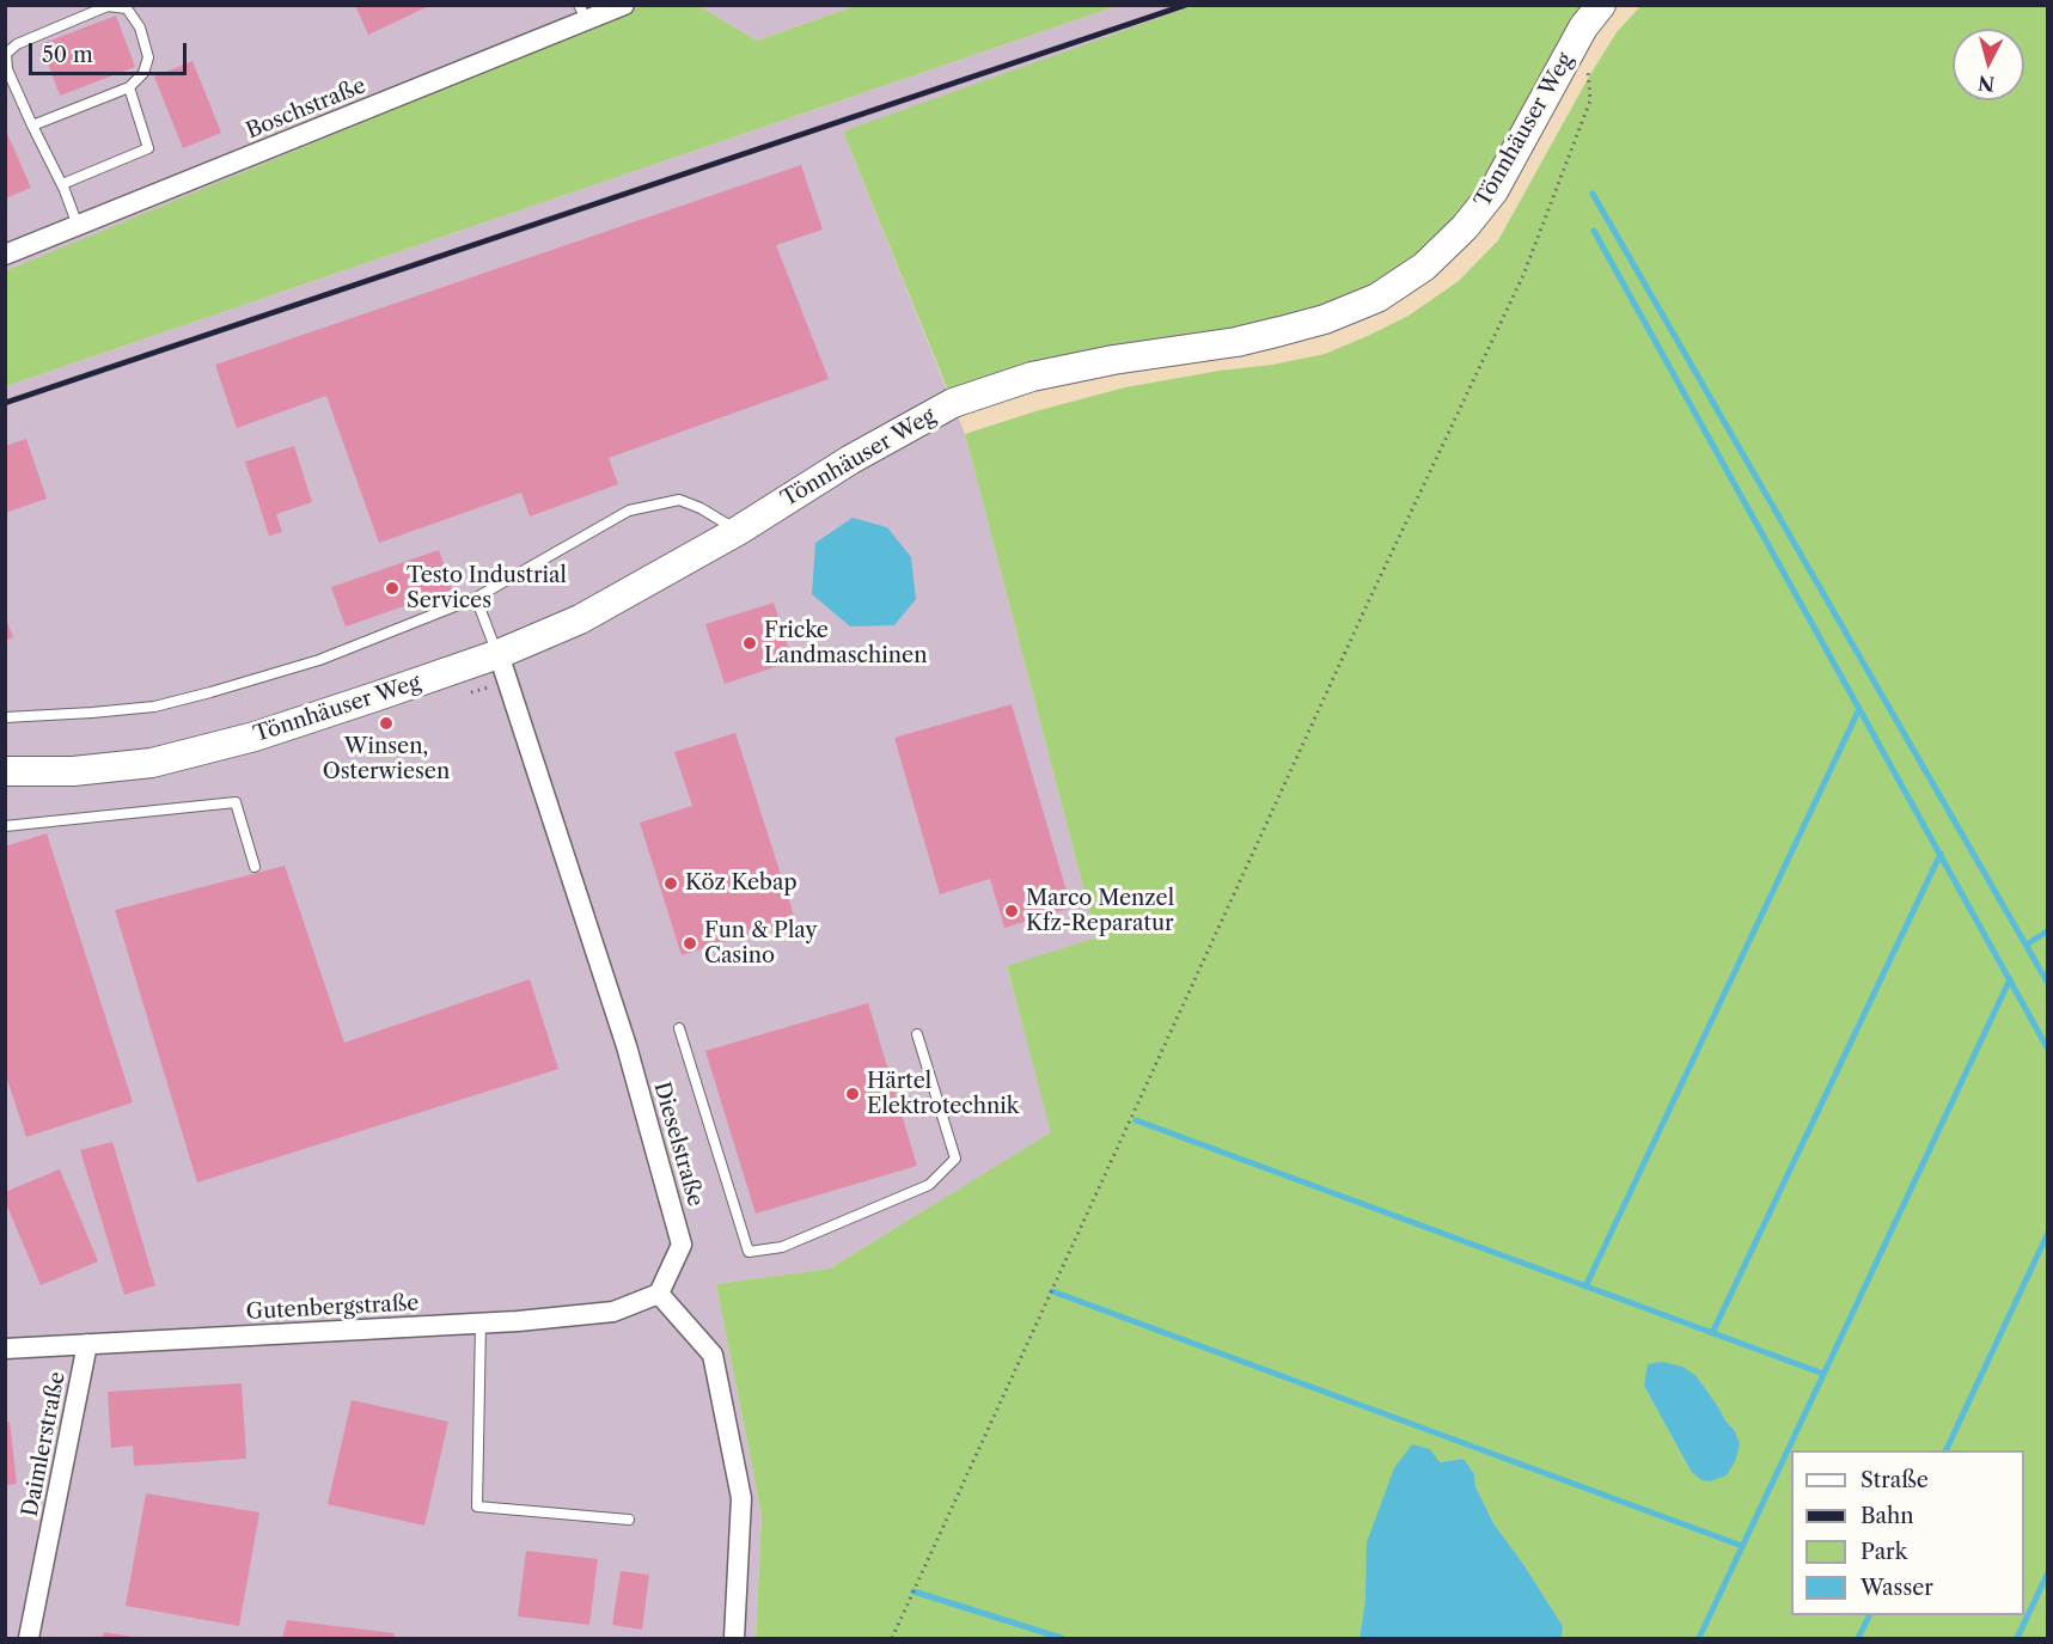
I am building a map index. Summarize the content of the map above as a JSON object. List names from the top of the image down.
{
  "streets": {
    "main road": ["Tönnhäuser Weg"],
    "street": [
      "Boschstraße",
      "Dieselstraße",
      "Gutenbergstraße",
      "Daimlerstraße"
    ]
  },
  "crossings": [
    ["Tönnhäuser Weg", "Dieselstraße"],
    ["Dieselstraße", "Gutenbergstraße"],
    ["Gutenbergstraße", "Daimlerstraße"]
  ],
  "places": [
    "Testo Industrial Services",
    "Fricke Landmaschinen",
    "Winsen, Osterwiesen",
    "Köz Kebap",
    "Marco Menzel Kfz-Reparatur",
    "Fun & Play Casino",
    "Härtel Elektrotechnik"
  ],
  "legend": [
    "Straße",
    "Bahn",
    "Park",
    "Wasser"
  ],
  "scale_bar": "50 m",
  "north": "bottom"
}
